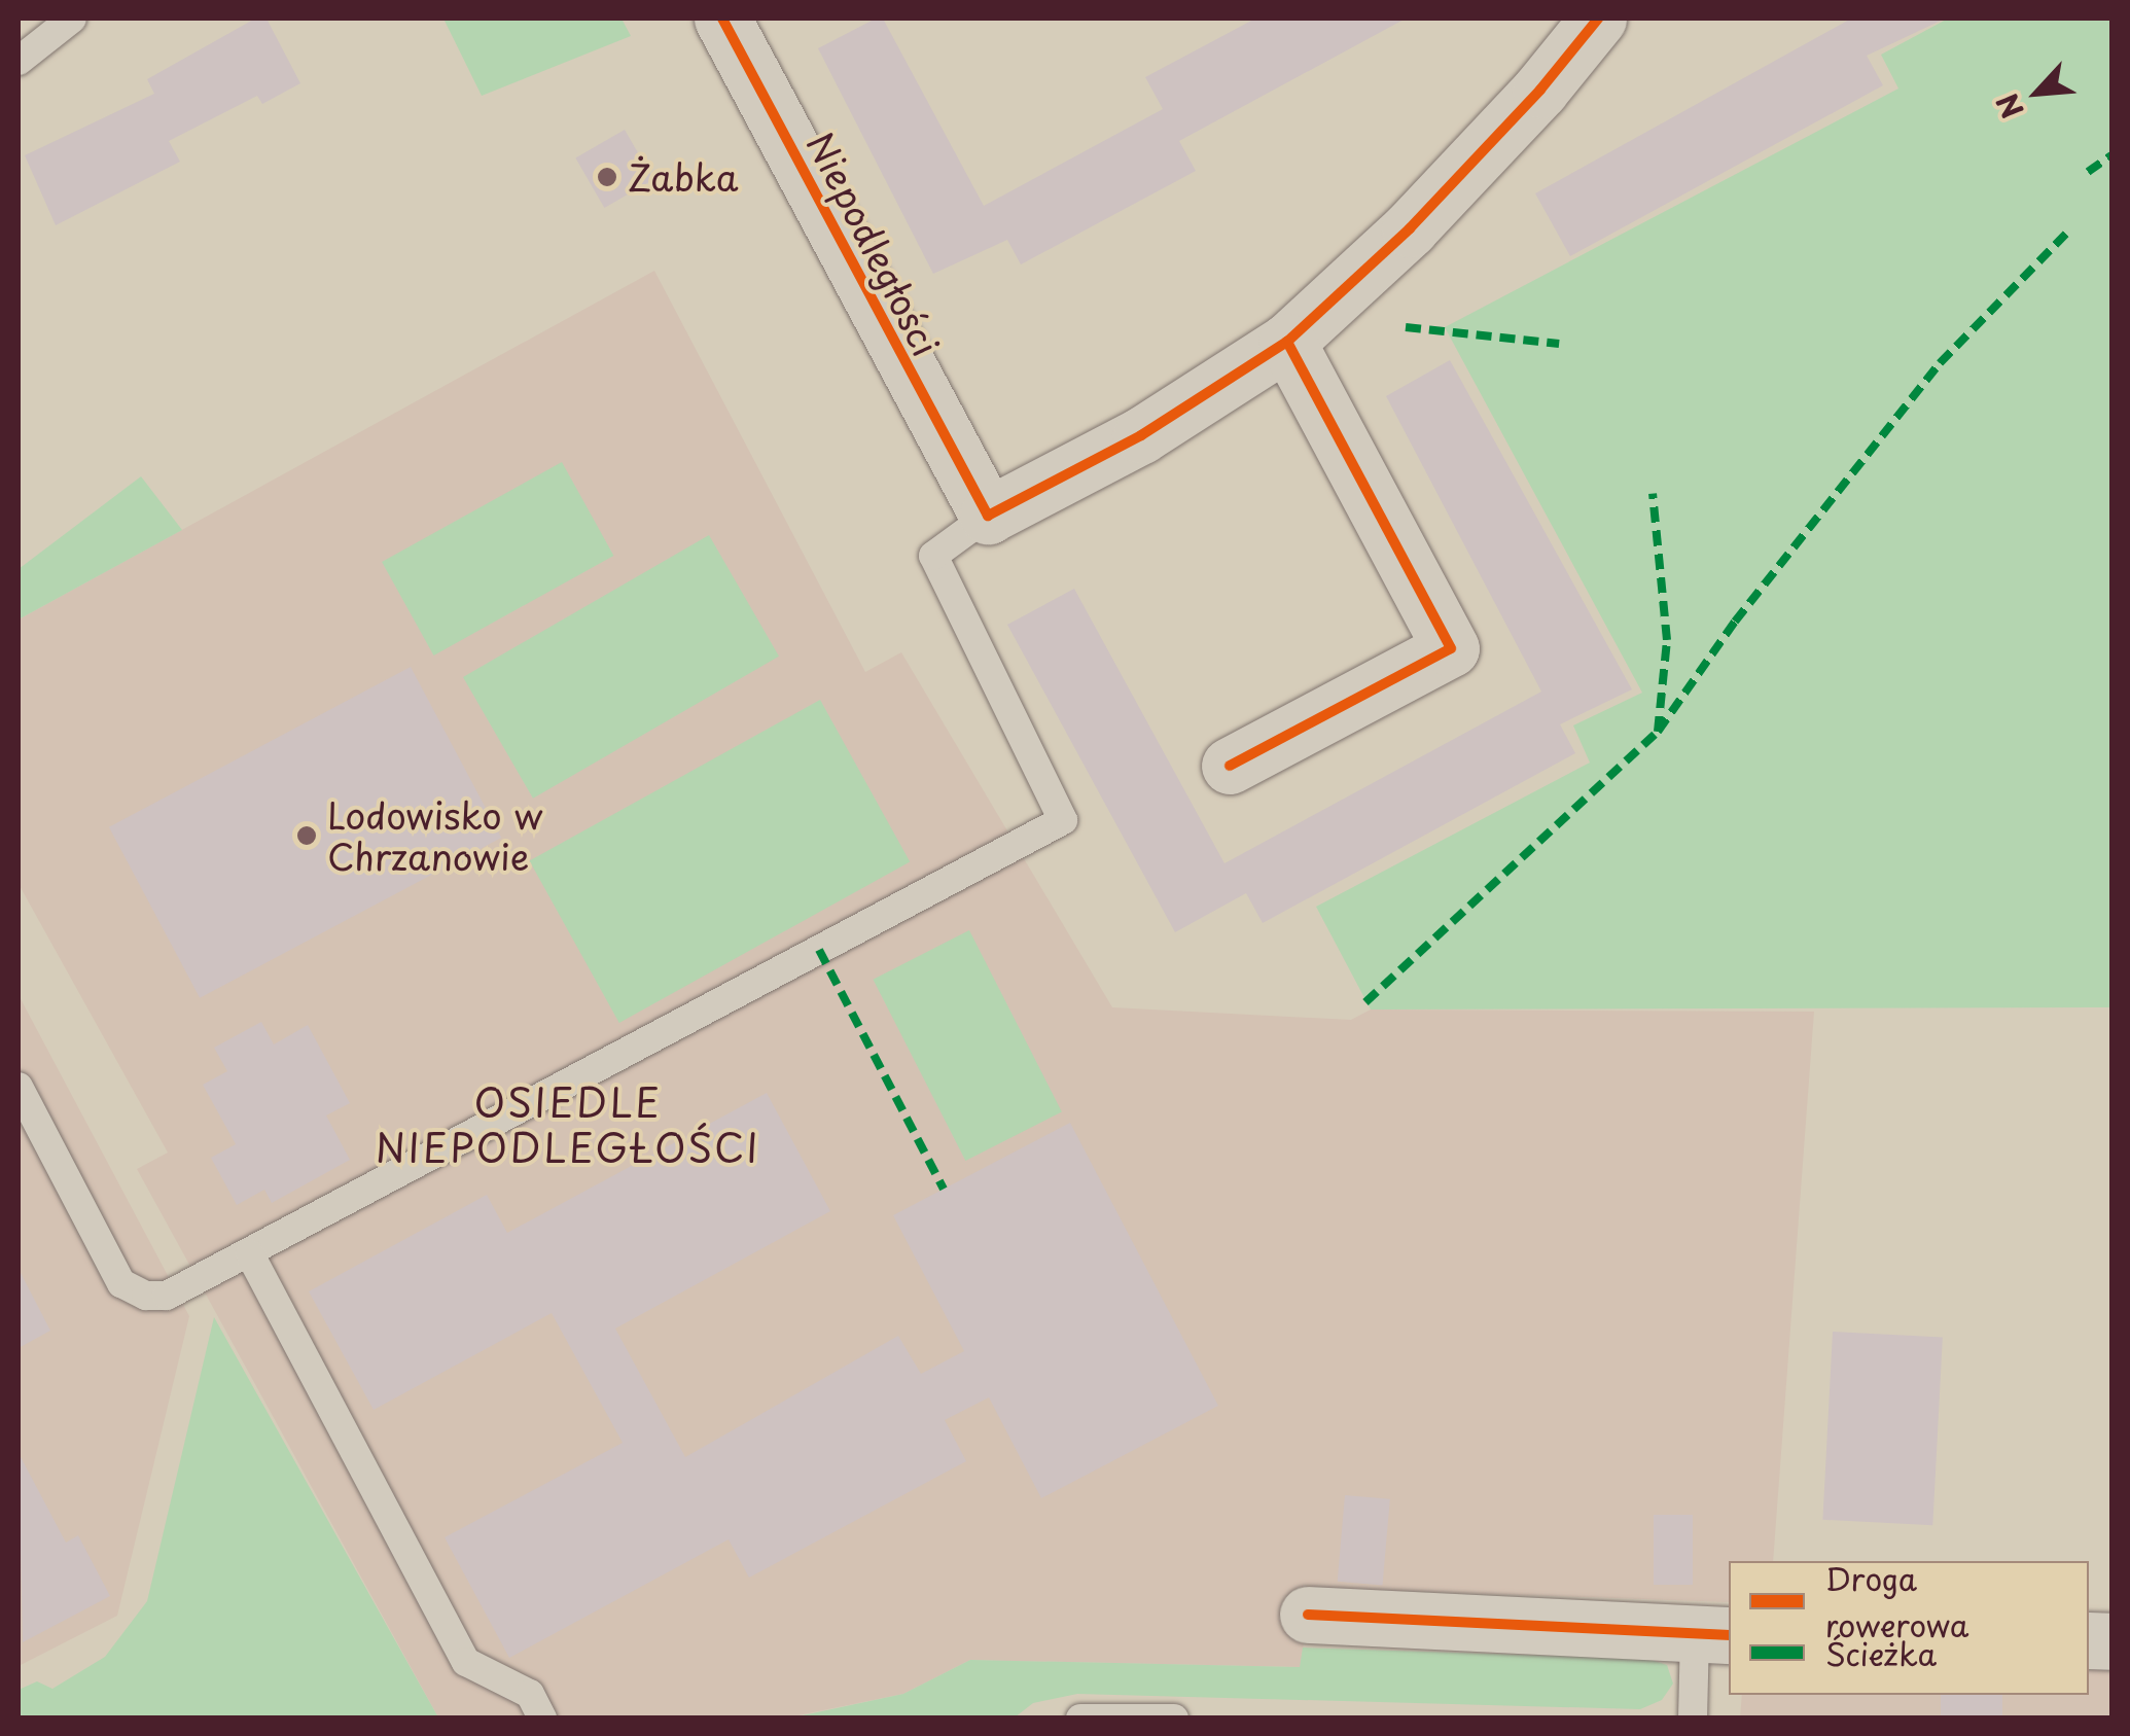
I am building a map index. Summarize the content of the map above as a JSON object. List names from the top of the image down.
{
  "streets": {
    "street": ["Niepodległości"]
  },
  "districts": ["OSIEDLE NIEPODLEGŁOŚCI"],
  "places": ["Żabka", "Lodowisko w Chrzanowie"],
  "legend": ["Droga rowerowa", "Ścieżka"],
  "north": "bottom left"
}
